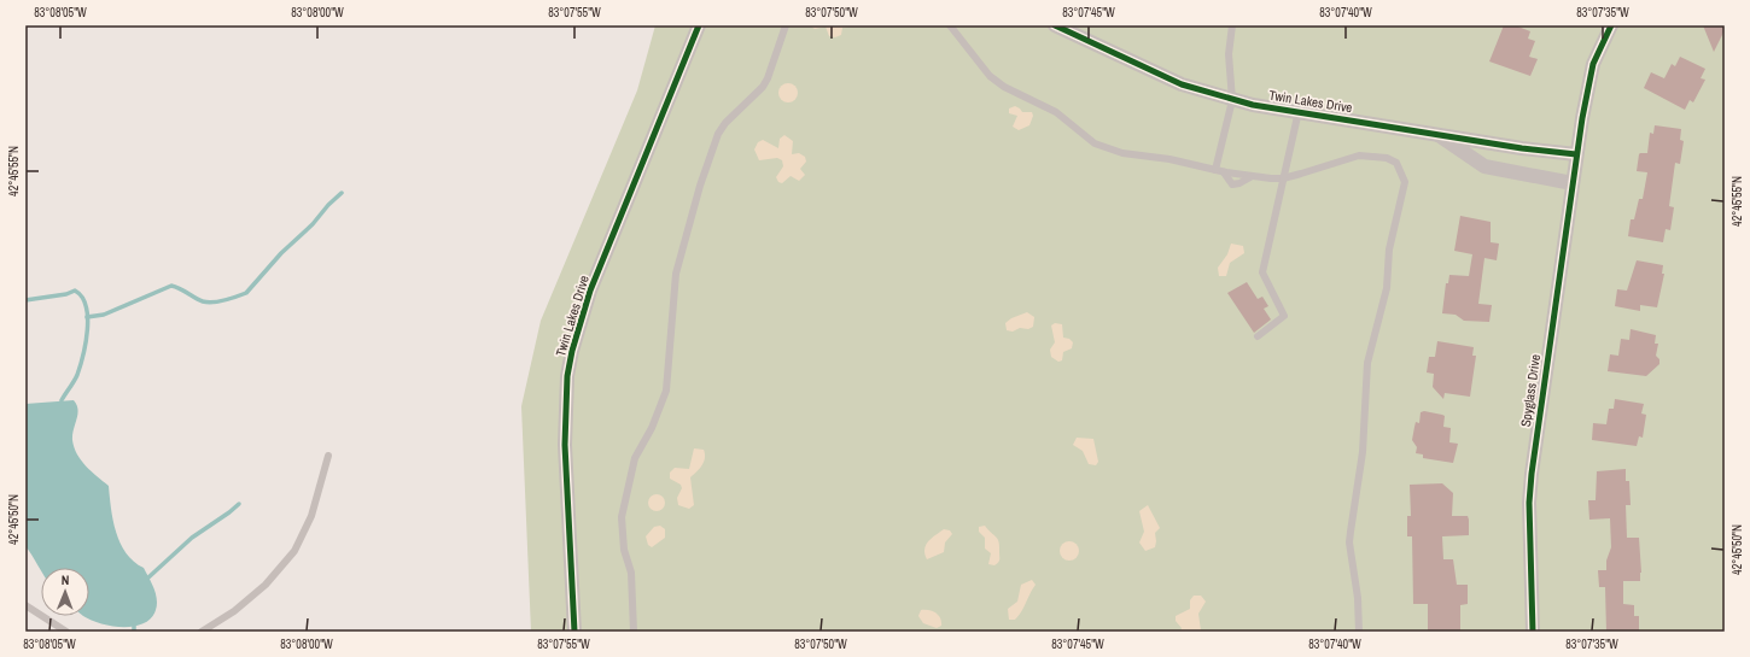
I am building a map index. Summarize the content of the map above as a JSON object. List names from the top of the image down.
{
  "streets": {
    "street": ["Twin Lakes Drive", "Spyglass Drive"]
  },
  "crossings": [
    ["Twin Lakes Drive", "Spyglass Drive"]
  ],
  "north": "top",
  "coordinates": [
    "83°08'05\"W",
    "83°08'00\"W",
    "83°07'55\"W",
    "83°07'50\"W",
    "83°07'45\"W",
    "83°07'40\"W",
    "83°07'35\"W",
    "42°45'55\"N",
    "42°45'50\"N"
  ]
}
